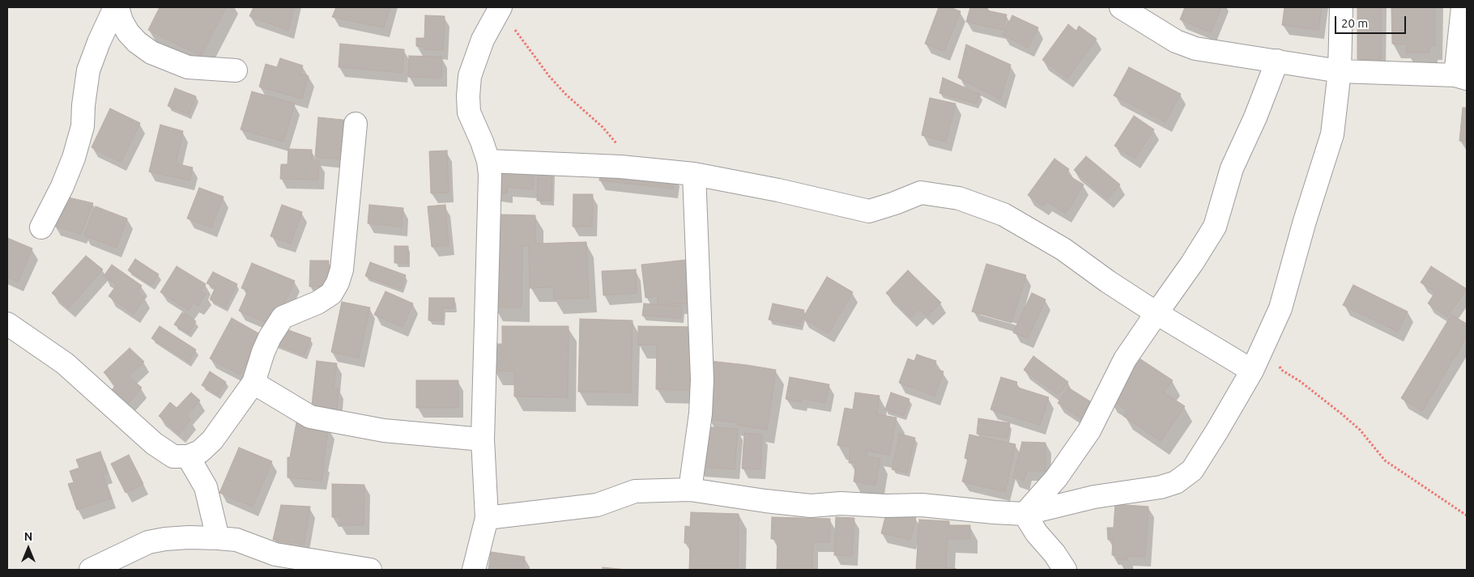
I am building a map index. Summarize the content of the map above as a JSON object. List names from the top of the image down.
{
  "scale_bar": "20 m",
  "north": "top"
}
